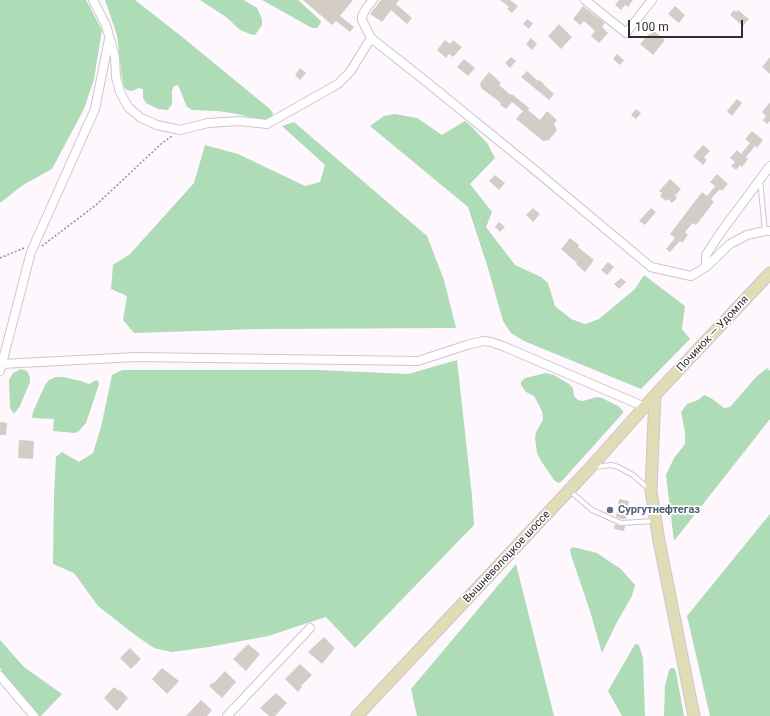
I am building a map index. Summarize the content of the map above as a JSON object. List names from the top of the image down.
{
  "streets": {
    "main road": ["Починок — Удомля", "Вышневолоцкое шоссе"]
  },
  "crossings": [
    ["Починок — Удомля", "Вышневолоцкое шоссе"]
  ],
  "places": ["Сургутнефтегаз"],
  "scale_bar": "100 m"
}
